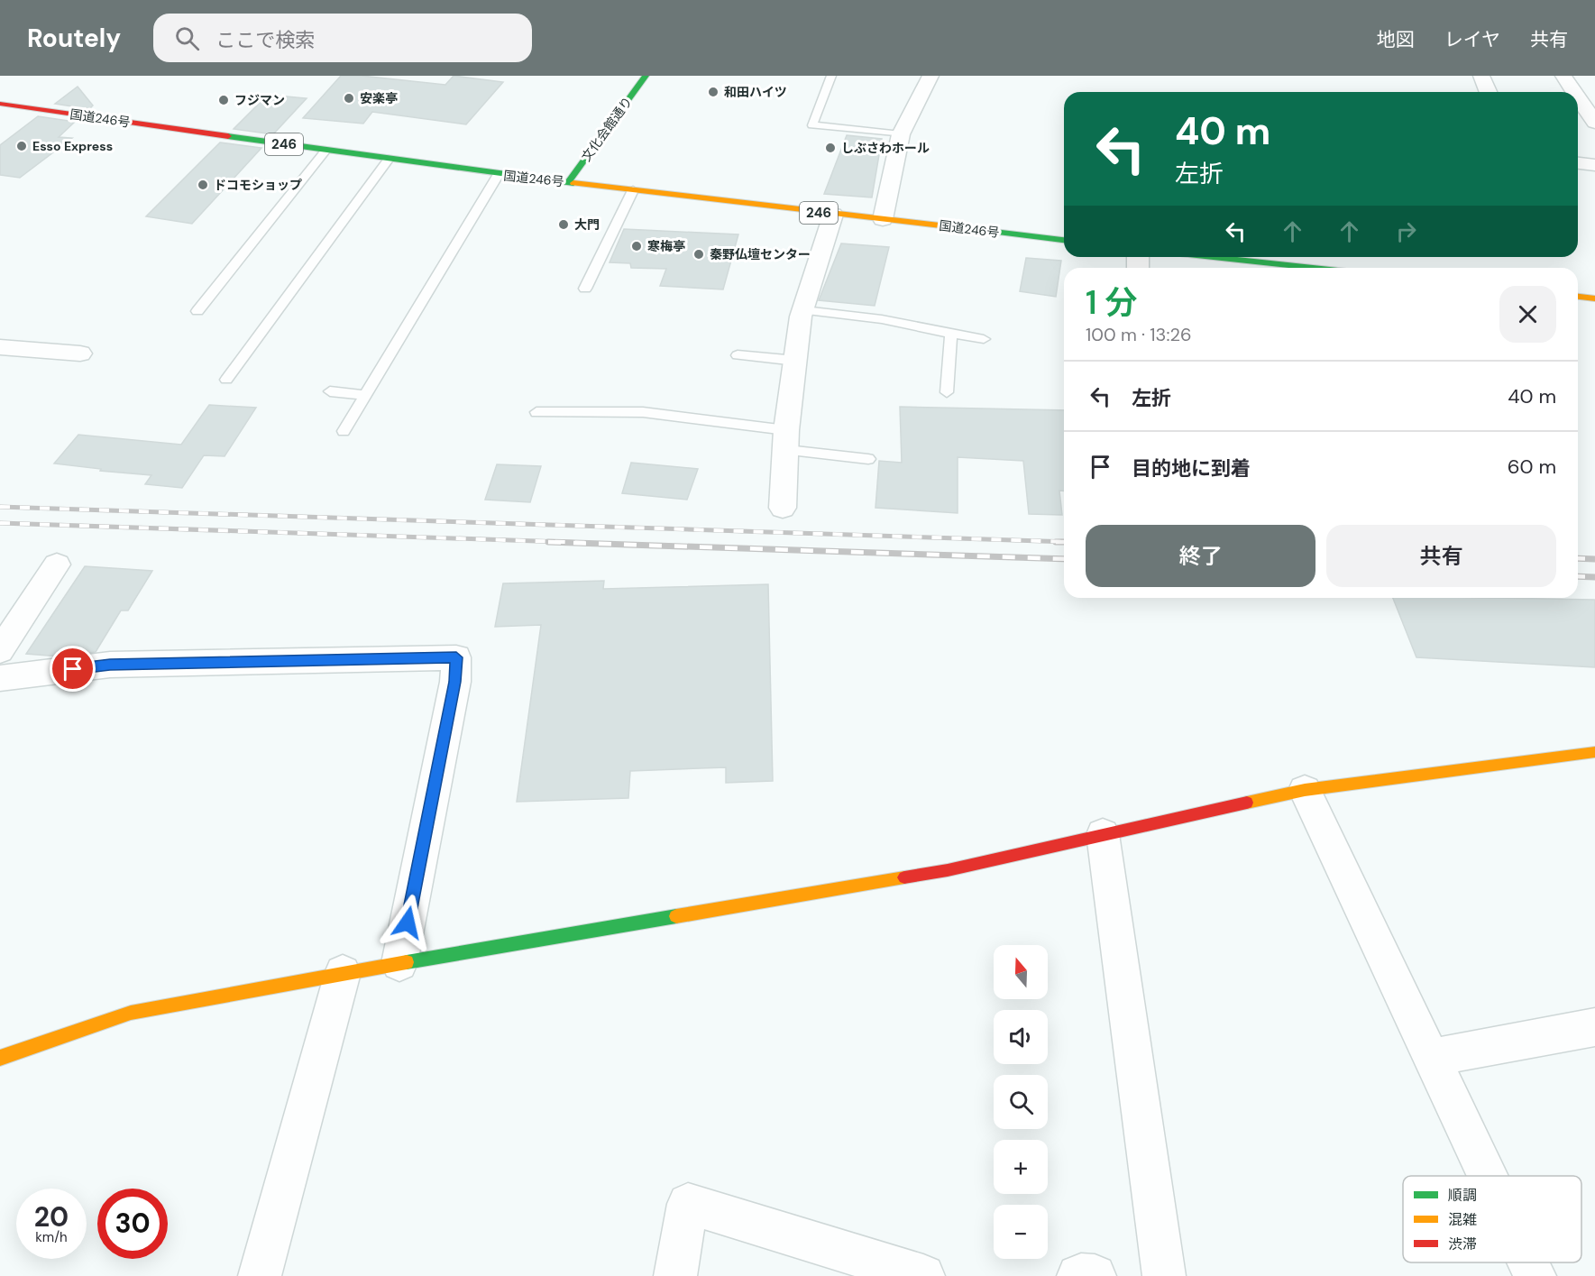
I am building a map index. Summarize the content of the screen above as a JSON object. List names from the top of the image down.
{
  "streets": {
    "main road": ["国道246号", "文化会館通り", "246"]
  },
  "crossings": [
    ["国道246号", "文化会館通り"]
  ],
  "places": [
    "和田ハイツ",
    "安楽亭",
    "フジマン",
    "Esso Express",
    "しぶさわホール",
    "ドコモショップ",
    "大門",
    "寒梅亭",
    "秦野仏壇センター"
  ],
  "legend": ["順調", "混雑", "渋滞"],
  "north": "top",
  "page": {
    "header": "Routely",
    "search": "ここで検索",
    "nav": ["地図", "レイヤ", "共有"],
    "turn": ["40 m", "左折"],
    "heading": ["1 分", "100 m · 13:26"],
    "list": [
      {
        "name": "左折",
        "value": "40 m"
      },
      {
        "name": "目的地に到着",
        "value": "60 m"
      }
    ],
    "buttons": ["終了", "共有"],
    "map_buttons": ["+", "−"],
    "speed": "20 km/h",
    "limit": "30"
  }
}
